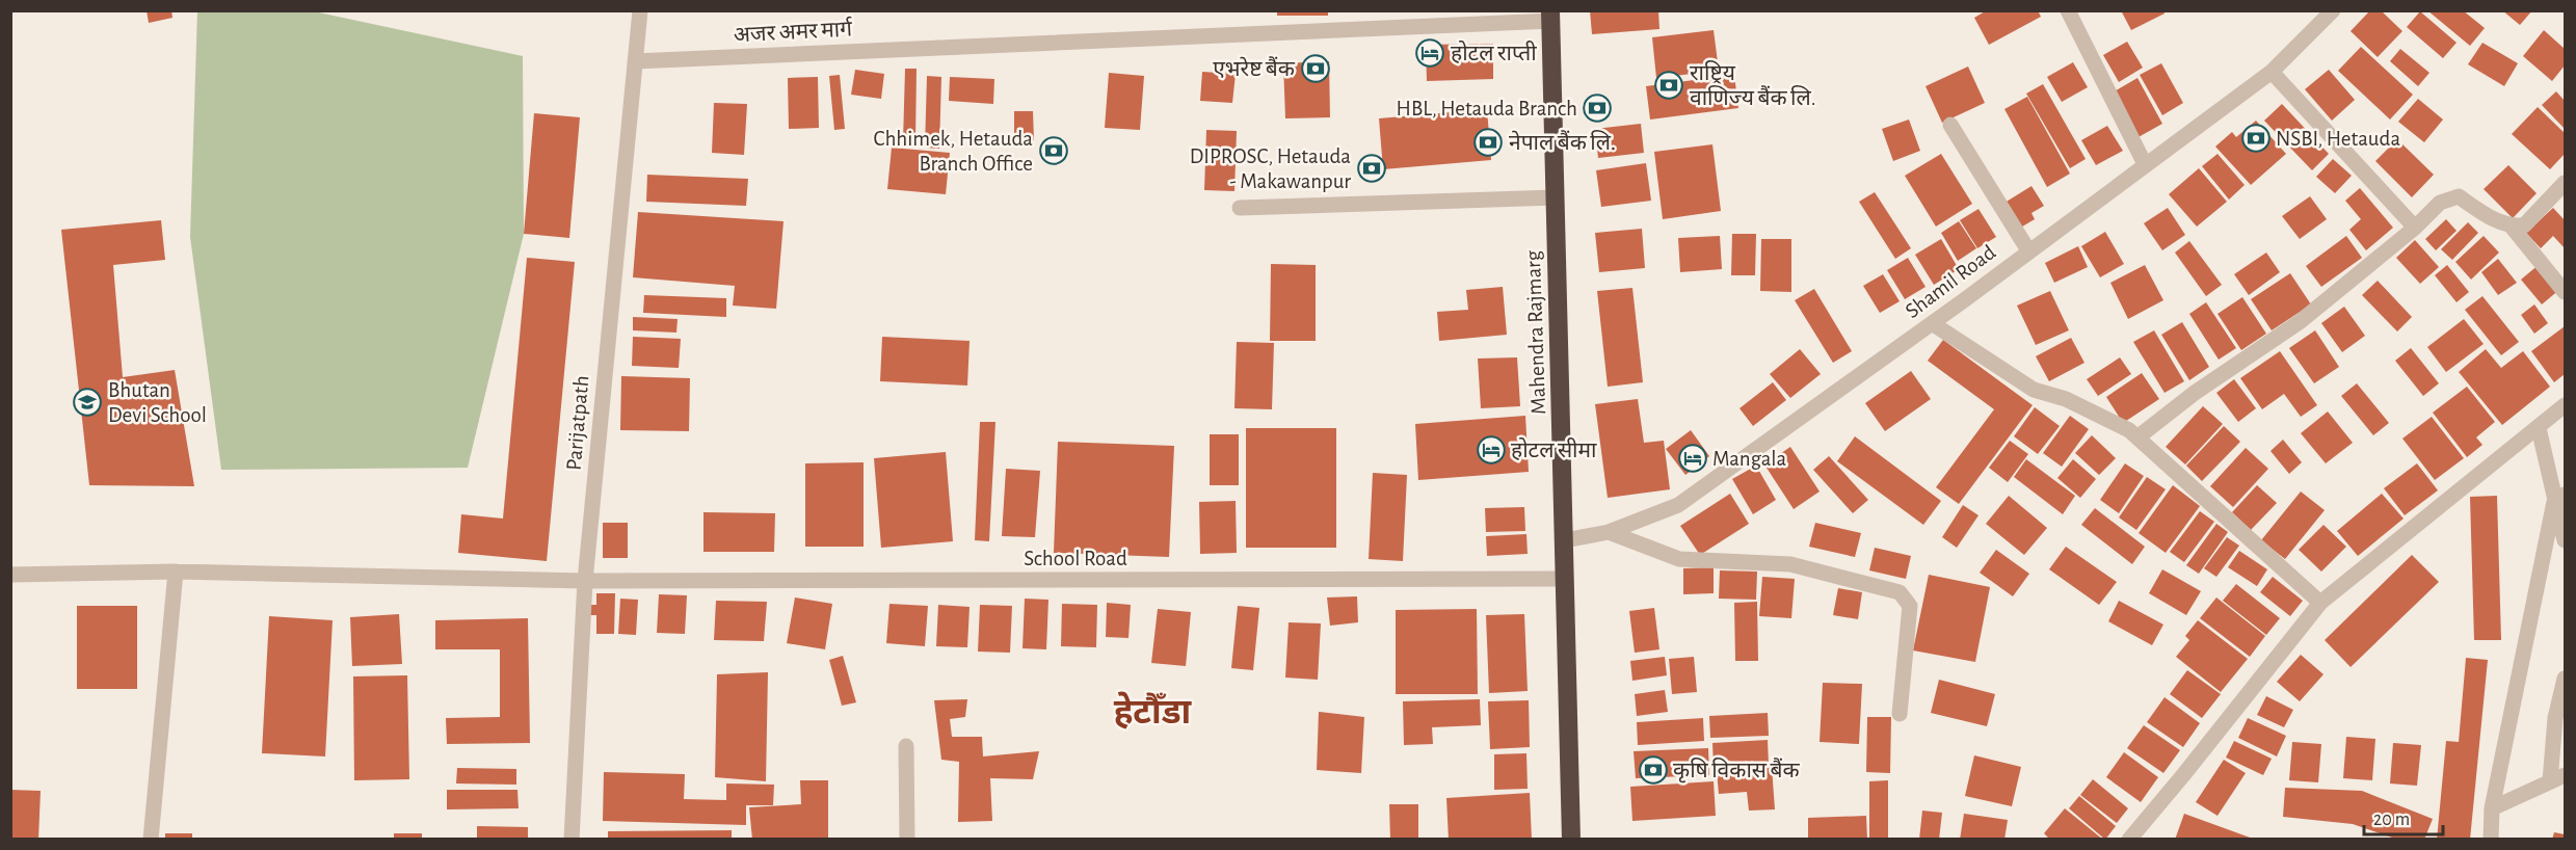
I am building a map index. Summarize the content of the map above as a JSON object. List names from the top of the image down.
{
  "streets": {
    "highway": ["Mahendra Rajmarg"],
    "street": [
      "अजर अमर मार्ग",
      "Shamil Road",
      "Parijatpath",
      "School Road"
    ]
  },
  "crossings": [
    ["अजर अमर मार्ग", "Mahendra Rajmarg"],
    ["अजर अमर मार्ग", "Parijatpath"],
    ["Shamil Road", "Mahendra Rajmarg"],
    ["Mahendra Rajmarg", "School Road"],
    ["Parijatpath", "School Road"]
  ],
  "districts": ["हेटौँडा"],
  "places": {
    "hotel": ["होटल राप्ती", "होटल सीमा", "Mangala"],
    "bank": [
      "एभरेष्ट बैंक",
      "राष्ट्रिय वाणिज्य बैंक लि.",
      "HBL, Hetauda Branch",
      "NSBI, Hetauda",
      "नेपाल बैंक लि.",
      "Chhimek, Hetauda Branch Office",
      "DIPROSC, Hetauda - Makawanpur",
      "कृषि विकास बैंक"
    ],
    "school or university": ["Bhutan Devi School"]
  },
  "scale_bar": "20 m"
}
